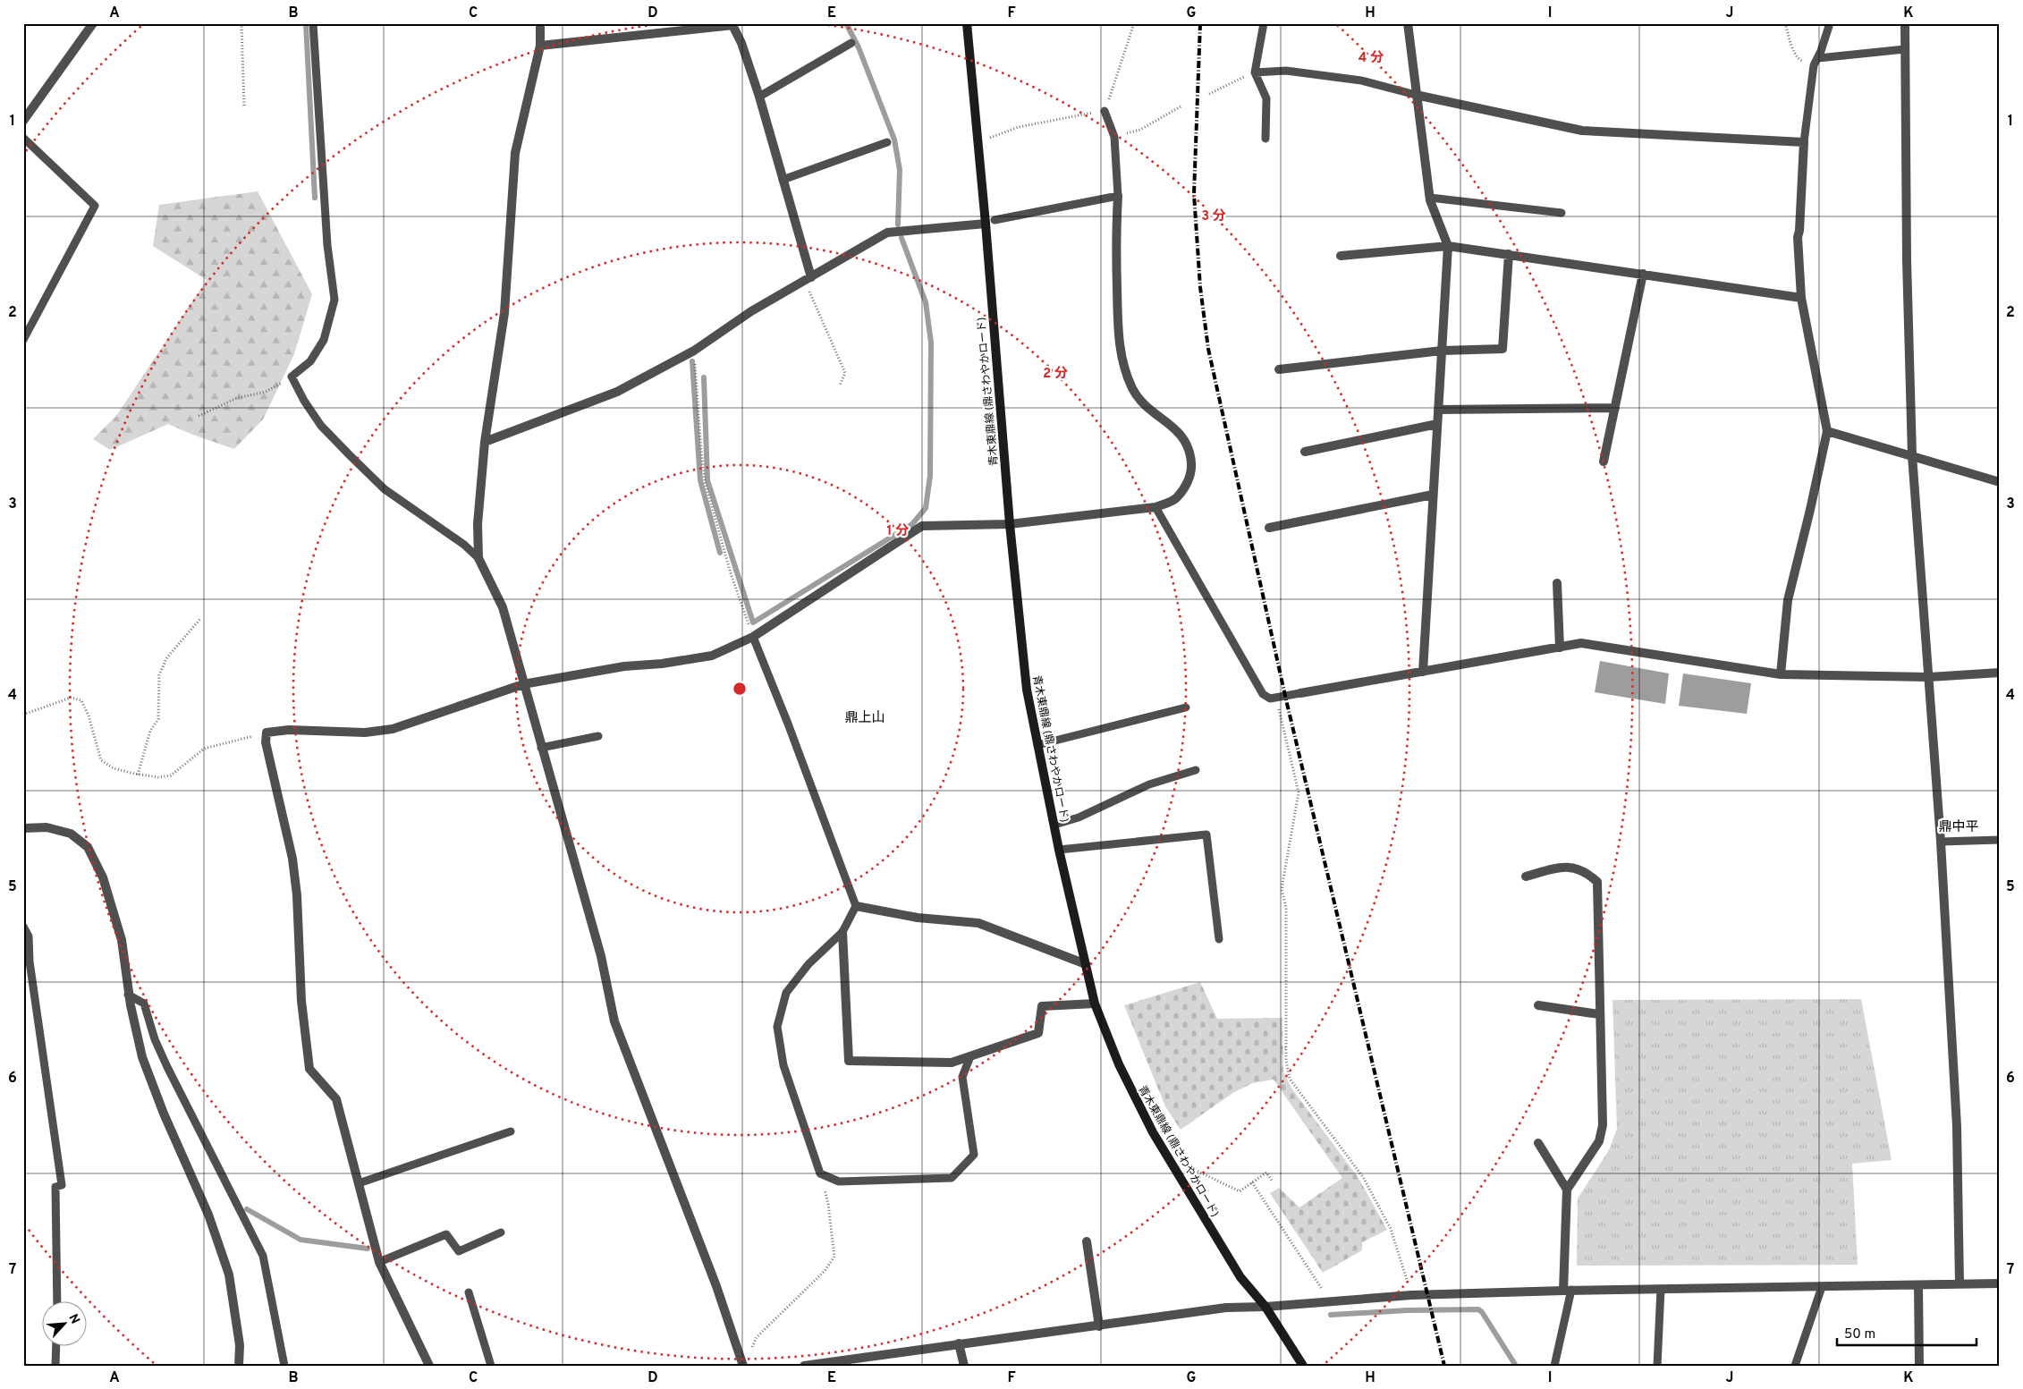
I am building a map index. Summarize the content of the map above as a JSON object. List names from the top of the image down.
{
  "streets": {
    "main road": ["青木東鼎線 (鼎さわやかロード)"]
  },
  "districts": ["鼎上山", "鼎中平"],
  "scale_bar": "50 m",
  "north": "top right",
  "grid": {
    "columns": [
      "A",
      "B",
      "C",
      "D",
      "E",
      "F",
      "G",
      "H",
      "I",
      "J",
      "K"
    ],
    "rows": [
      "1",
      "2",
      "3",
      "4",
      "5",
      "6",
      "7"
    ]
  },
  "rings": [
    "4 分",
    "3 分",
    "2 分",
    "1 分"
  ]
}
